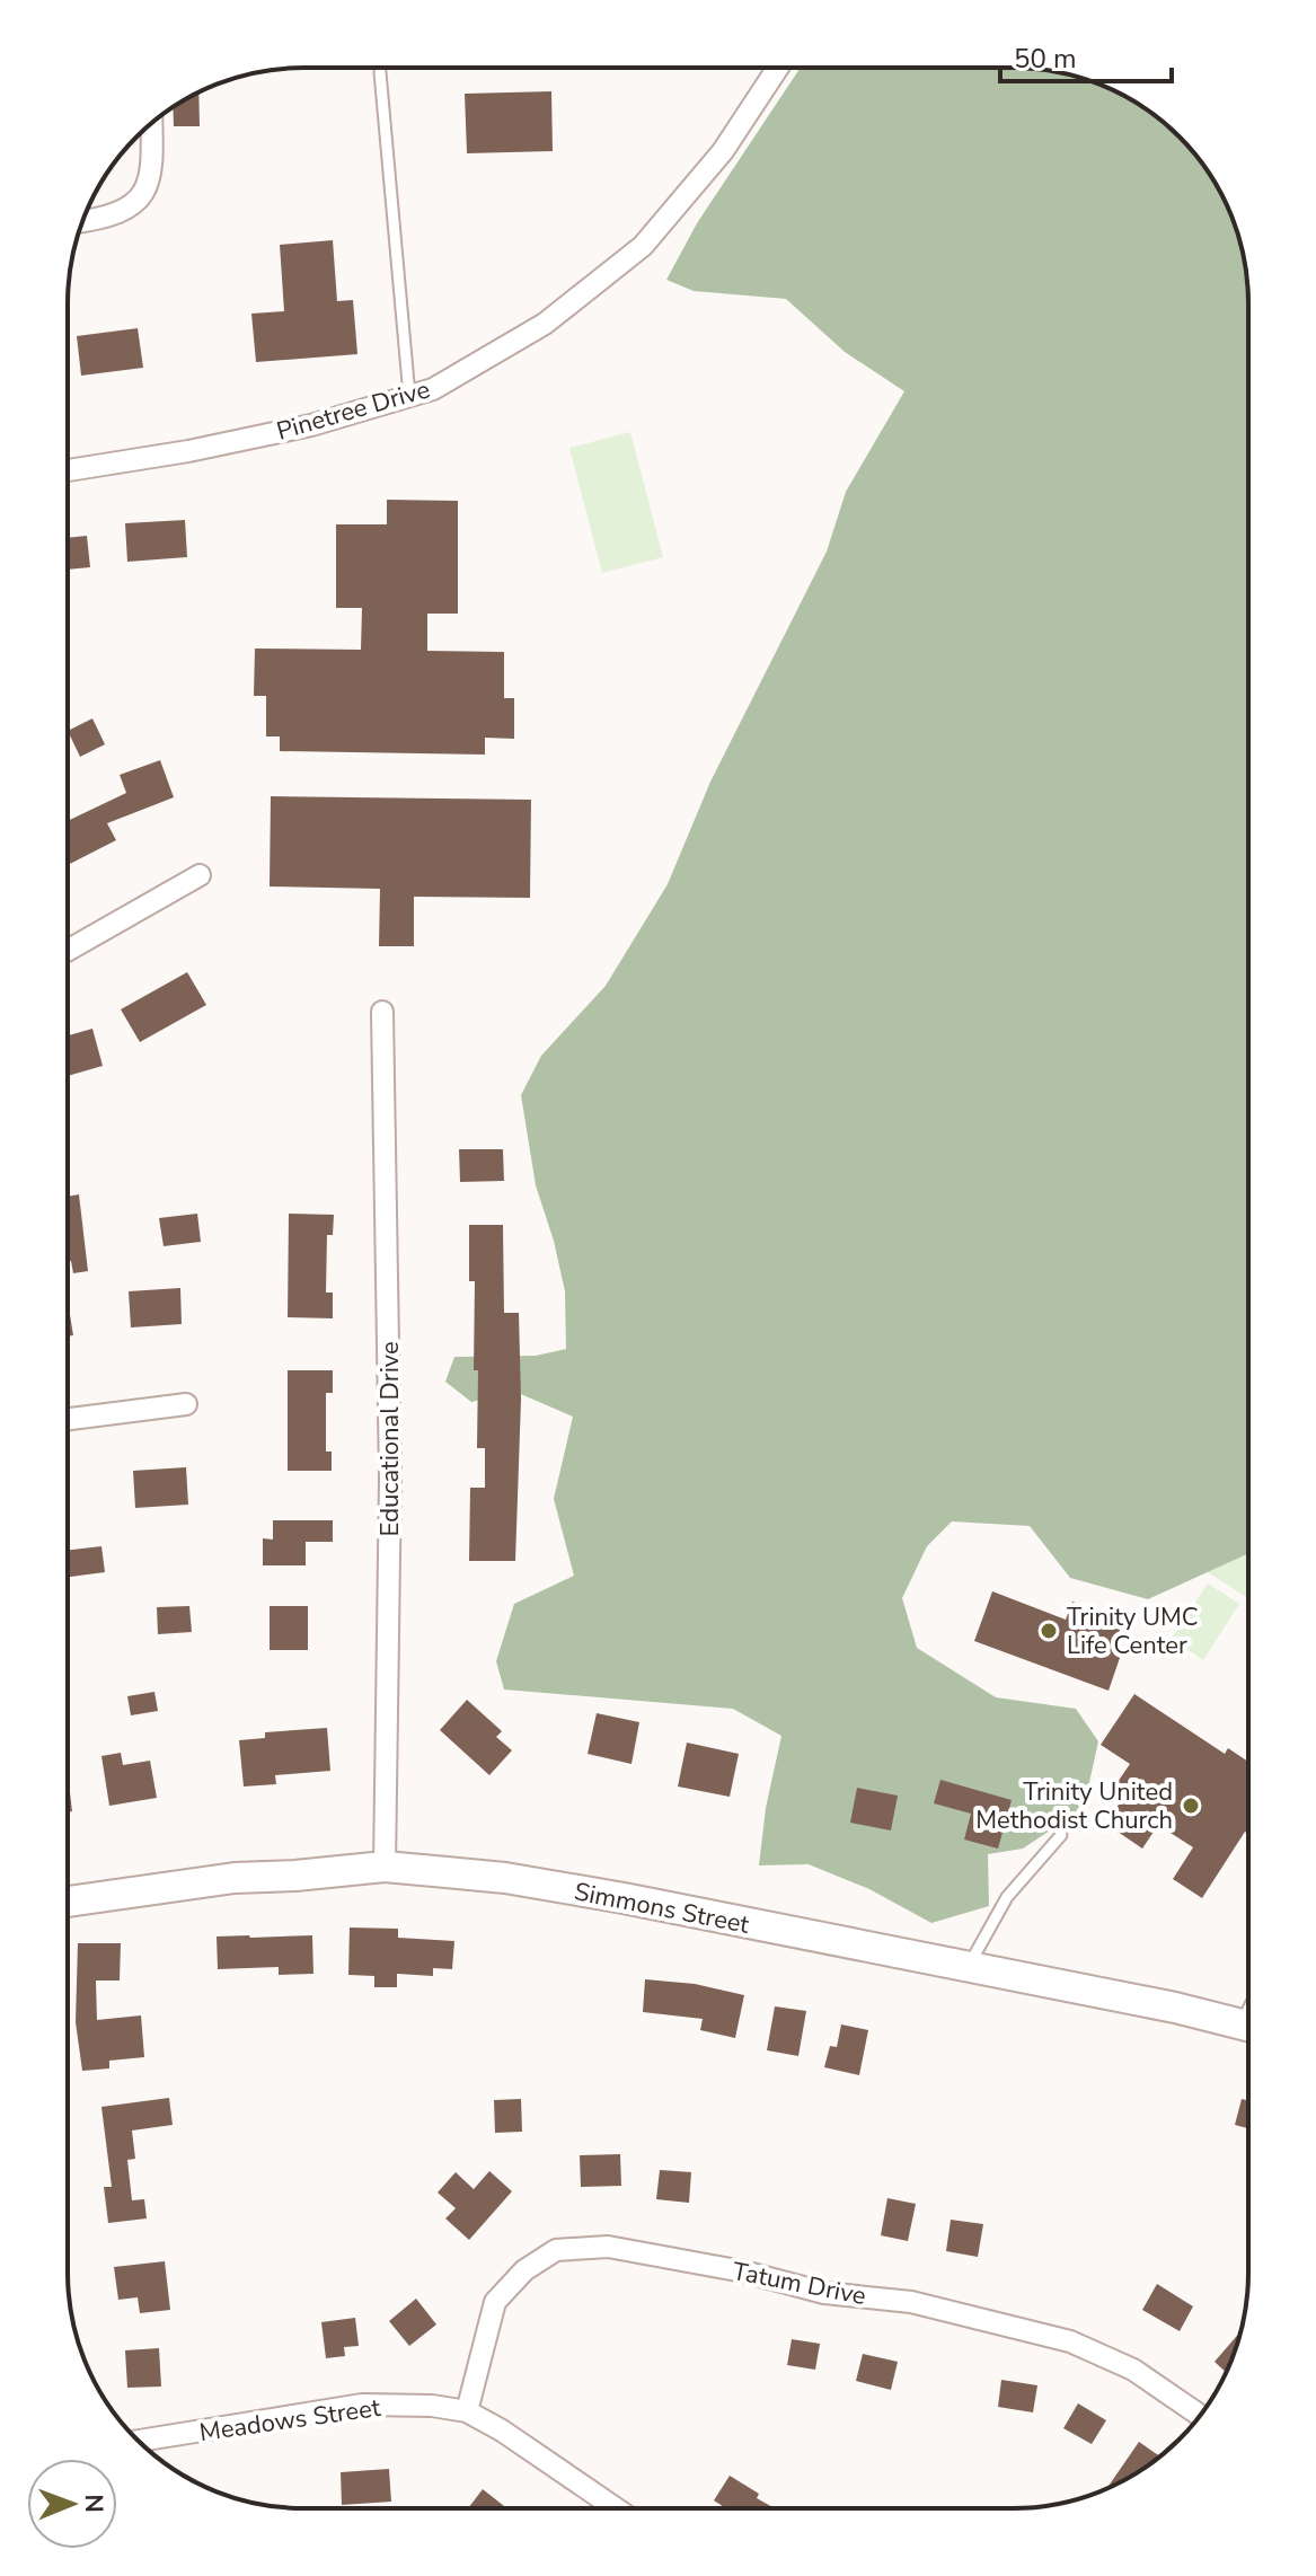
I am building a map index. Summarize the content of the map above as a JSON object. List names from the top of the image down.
{
  "streets": {
    "street": [
      "Pinetree Drive",
      "Educational Drive",
      "Simmons Street",
      "Tatum Drive",
      "Meadows Street"
    ]
  },
  "crossings": [
    ["Educational Drive", "Simmons Street"],
    ["Tatum Drive", "Meadows Street"]
  ],
  "places": ["Trinity UMC Life Center", "Trinity United Methodist Church"],
  "scale_bar": "50 m",
  "north": "right"
}
